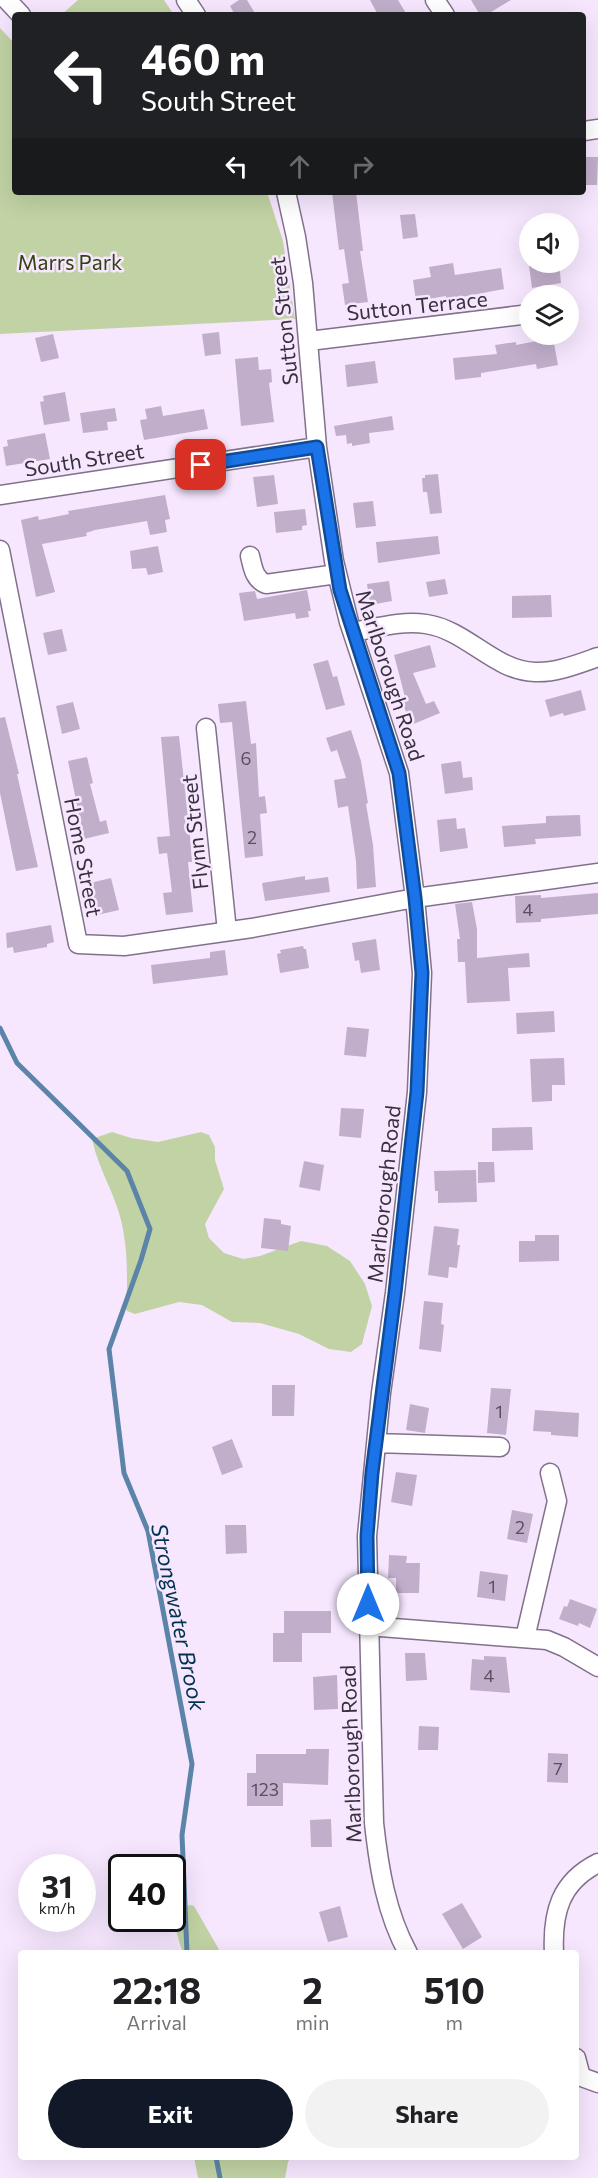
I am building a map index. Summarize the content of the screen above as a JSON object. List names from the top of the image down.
{
  "streets": {
    "street": [
      "Sutton Terrace",
      "Sutton Street",
      "South Street",
      "Marlborough Road",
      "Flynn Street",
      "Home Street"
    ]
  },
  "crossings": [
    ["Sutton Terrace", "Sutton Street"],
    ["Sutton Street", "South Street"],
    ["Sutton Street", "Marlborough Road"],
    ["South Street", "Marlborough Road"],
    ["Marlborough Road", "Home Street"],
    ["Flynn Street", "Home Street"]
  ],
  "water": ["Strongwater Brook"],
  "parks": ["Marrs Park"],
  "house_numbers": [
    "6",
    "2",
    "4",
    "1",
    "2",
    "1",
    "4",
    "7",
    "123"
  ],
  "page": {
    "turn": ["460 m", "South Street"],
    "speed": "31 km/h",
    "limit": "40",
    "eta": [
      "22:18",
      "Arrival",
      "2",
      "min",
      "510",
      "m"
    ],
    "buttons": ["Exit", "Share"]
  }
}
